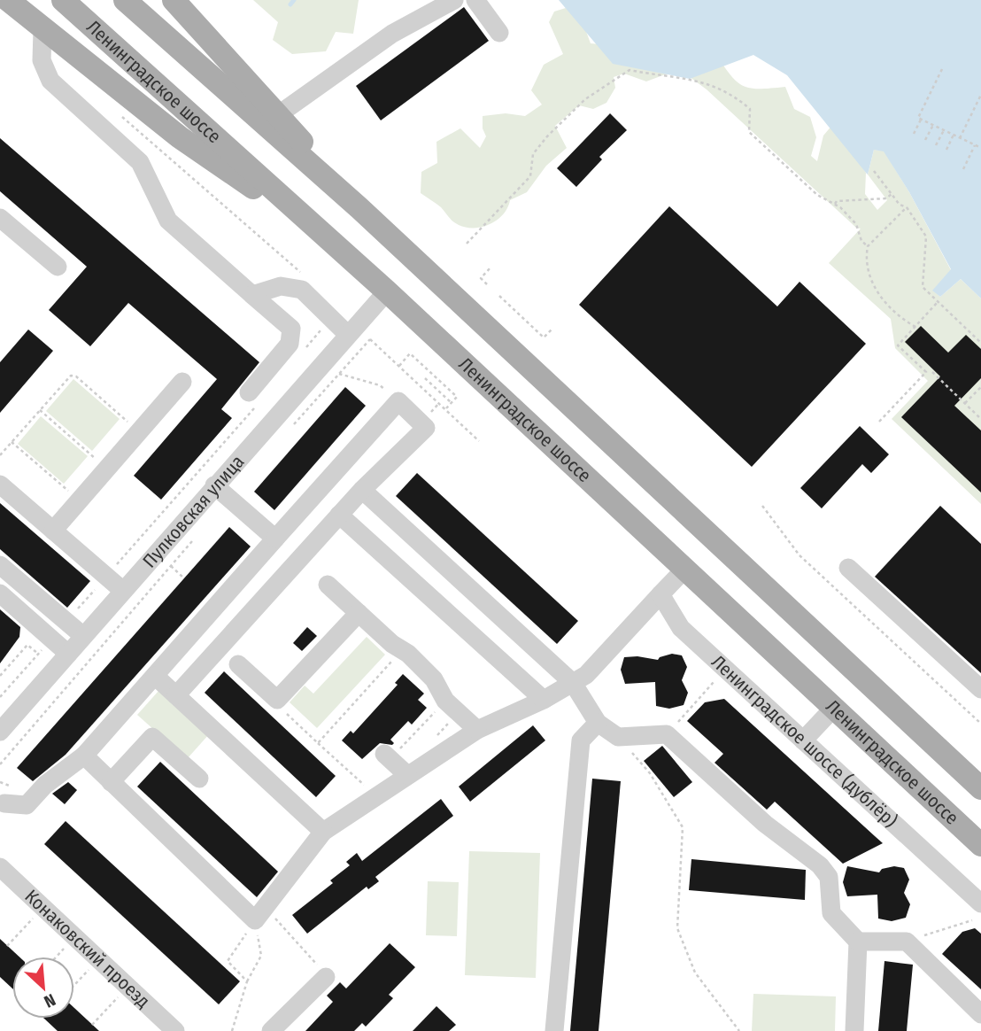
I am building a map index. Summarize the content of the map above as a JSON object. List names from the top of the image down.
{
  "streets": {
    "main road": ["Ленинградское шоссе"],
    "street": ["Пулковская улица", "Ленинградское шоссе (дублёр)", "Конаковский проезд"]
  },
  "crossings": [
    ["Ленинградское шоссе", "Пулковская улица"]
  ],
  "north": "bottom right"
}
